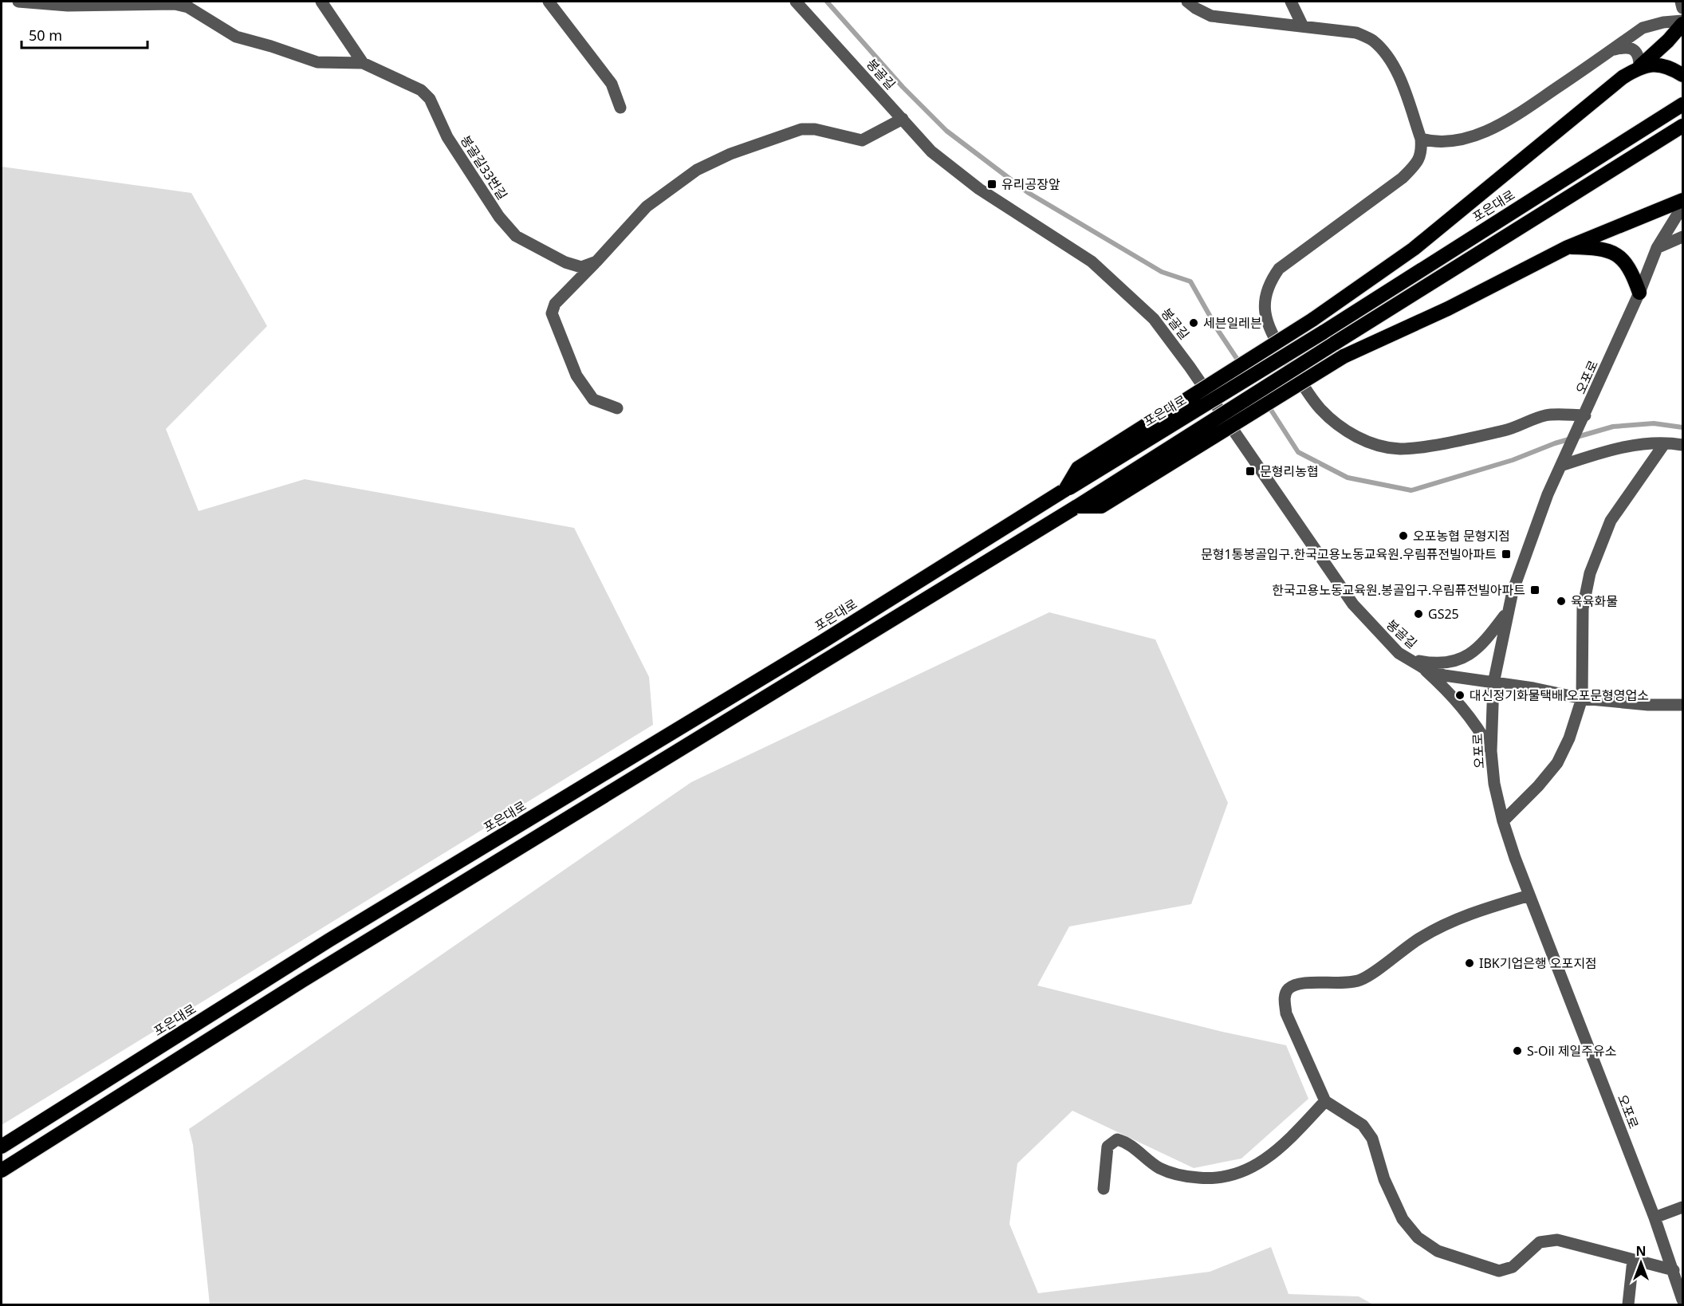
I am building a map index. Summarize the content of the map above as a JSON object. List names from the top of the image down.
{
  "streets": {
    "highway": ["포은대로"],
    "street": ["봉골길", "봉골길33번길", "오포로"]
  },
  "crossings": [
    ["봉골길", "오포로"]
  ],
  "places": {
    "transit": [
      "유리공장앞",
      "문형리농협",
      "문형1통봉골입구.한국고용노동교육원.우림퓨전빌아파트",
      "한국고용노동교육원.봉골입구.우림퓨전빌아파트"
    ],
    "other": [
      "세븐일레븐",
      "오포농협 문형지점",
      "육육화물",
      "GS25",
      "대신정기화물택배 오포문형영업소",
      "IBK기업은행 오포지점",
      "S-Oil 제일주유소"
    ]
  },
  "scale_bar": "50 m",
  "north": "top"
}
